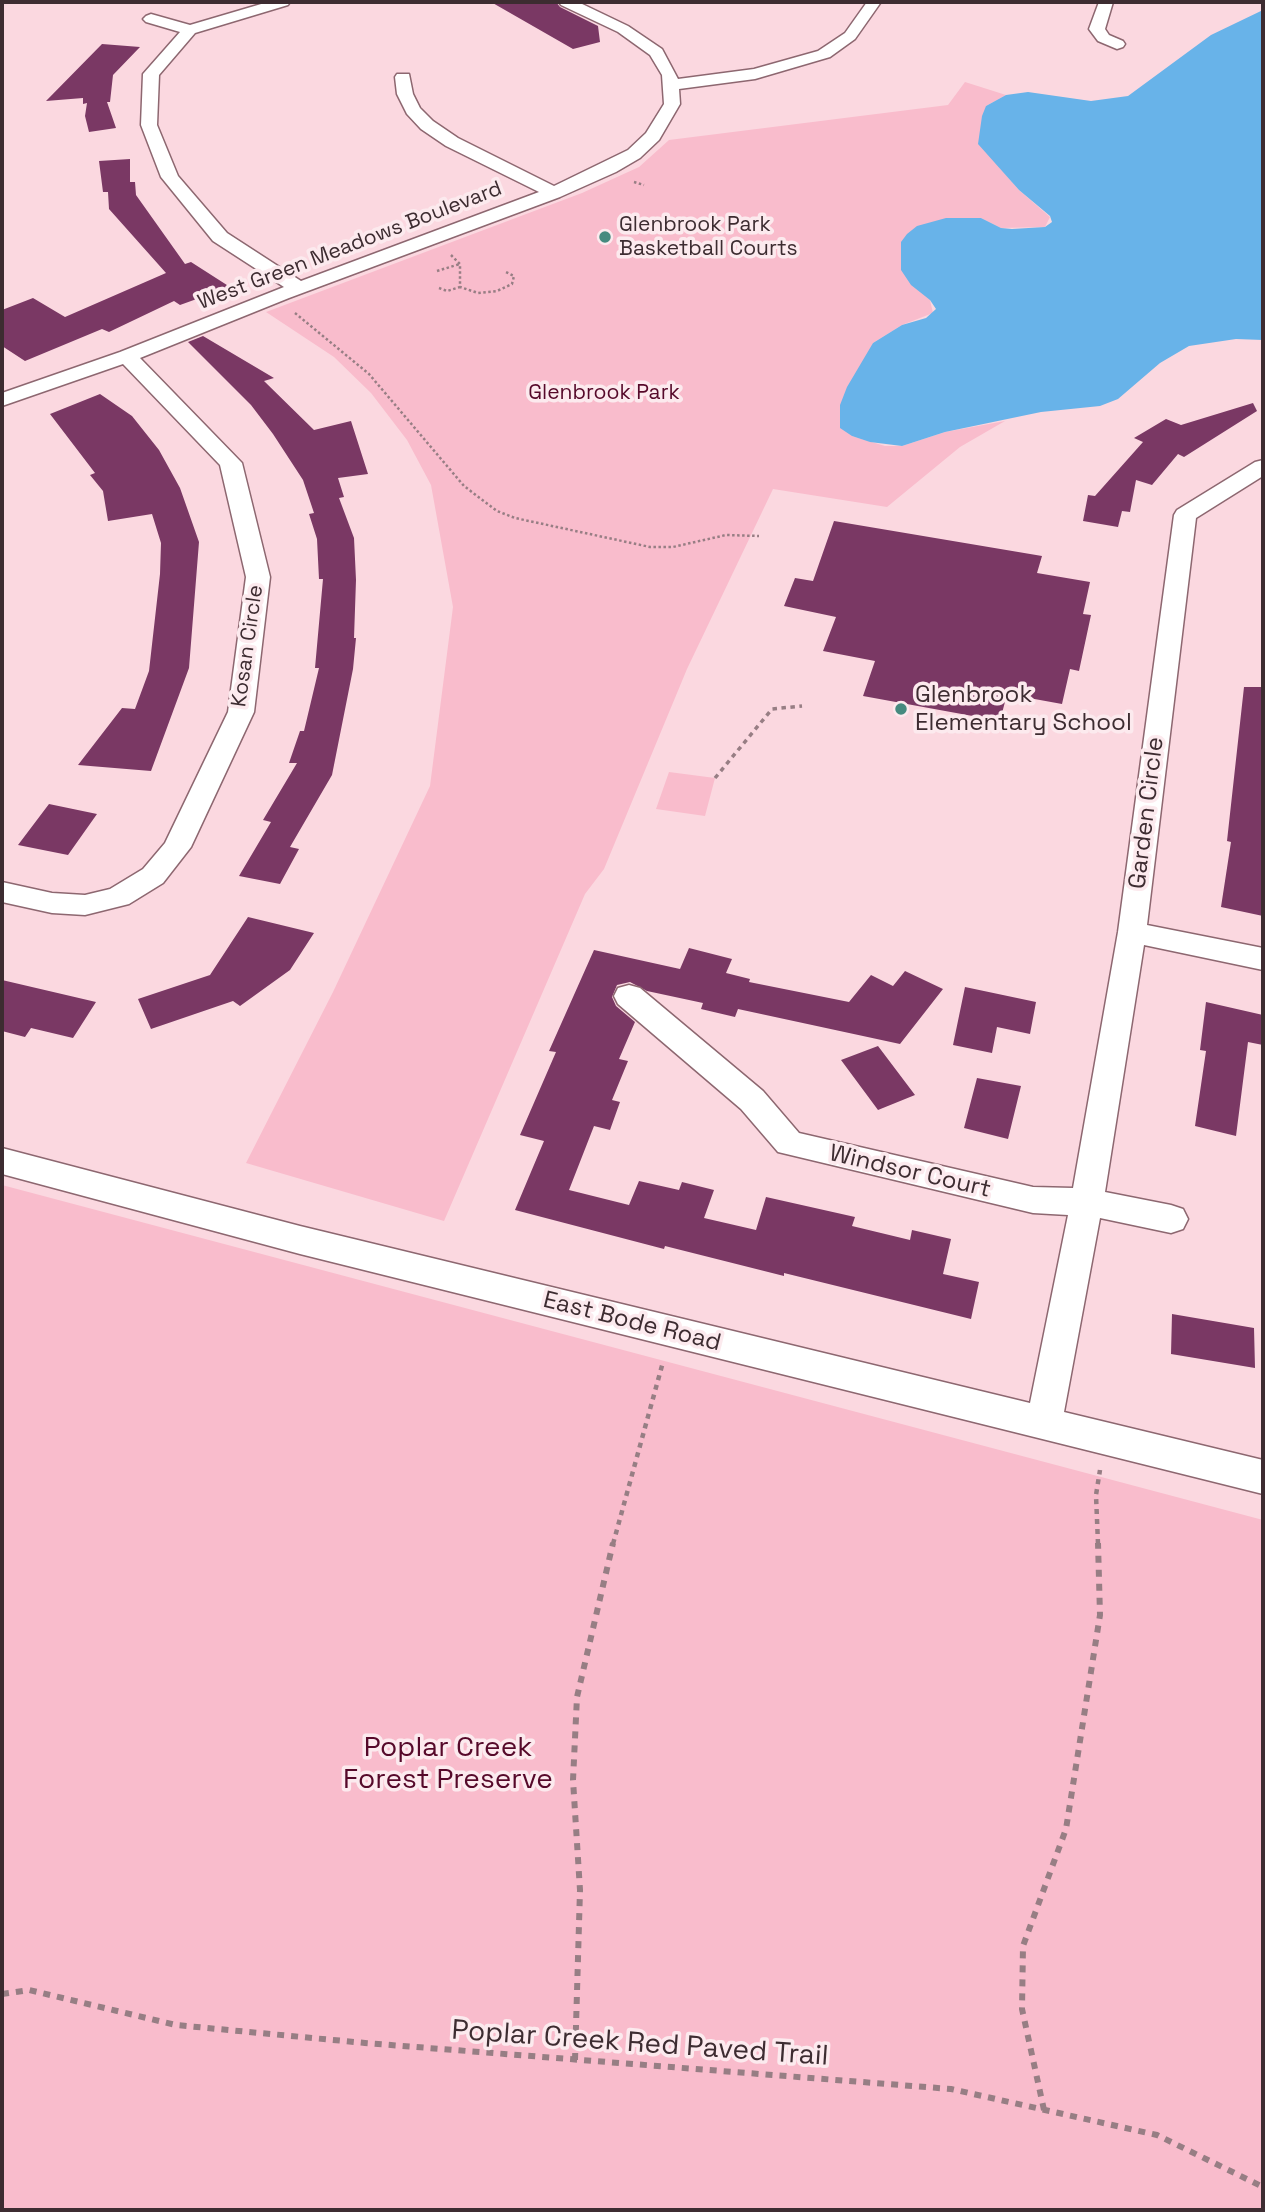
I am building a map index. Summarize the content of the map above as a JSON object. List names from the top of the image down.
{
  "streets": {
    "street": [
      "West Green Meadows Boulevard",
      "Kosan Circle",
      "Garden Circle",
      "Windsor Court",
      "East Bode Road"
    ],
    "path": ["Poplar Creek Red Paved Trail"]
  },
  "crossings": [
    ["West Green Meadows Boulevard", "Kosan Circle"],
    ["Garden Circle", "Windsor Court"],
    ["Garden Circle", "East Bode Road"]
  ],
  "parks": ["Glenbrook Park", "Poplar Creek Forest Preserve"],
  "places": ["Glenbrook Park Basketball Courts", "Glenbrook Elementary School"]
}
